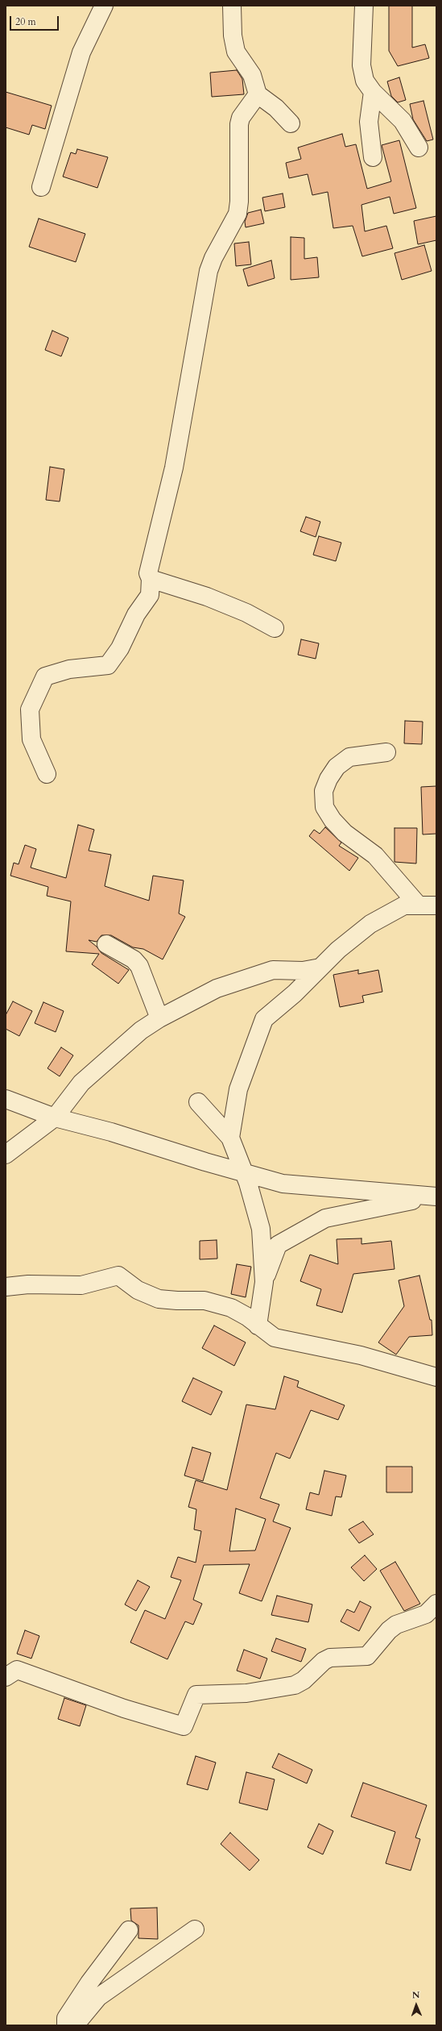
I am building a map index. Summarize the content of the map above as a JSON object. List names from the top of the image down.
{
  "scale_bar": "20 m",
  "north": "top"
}
